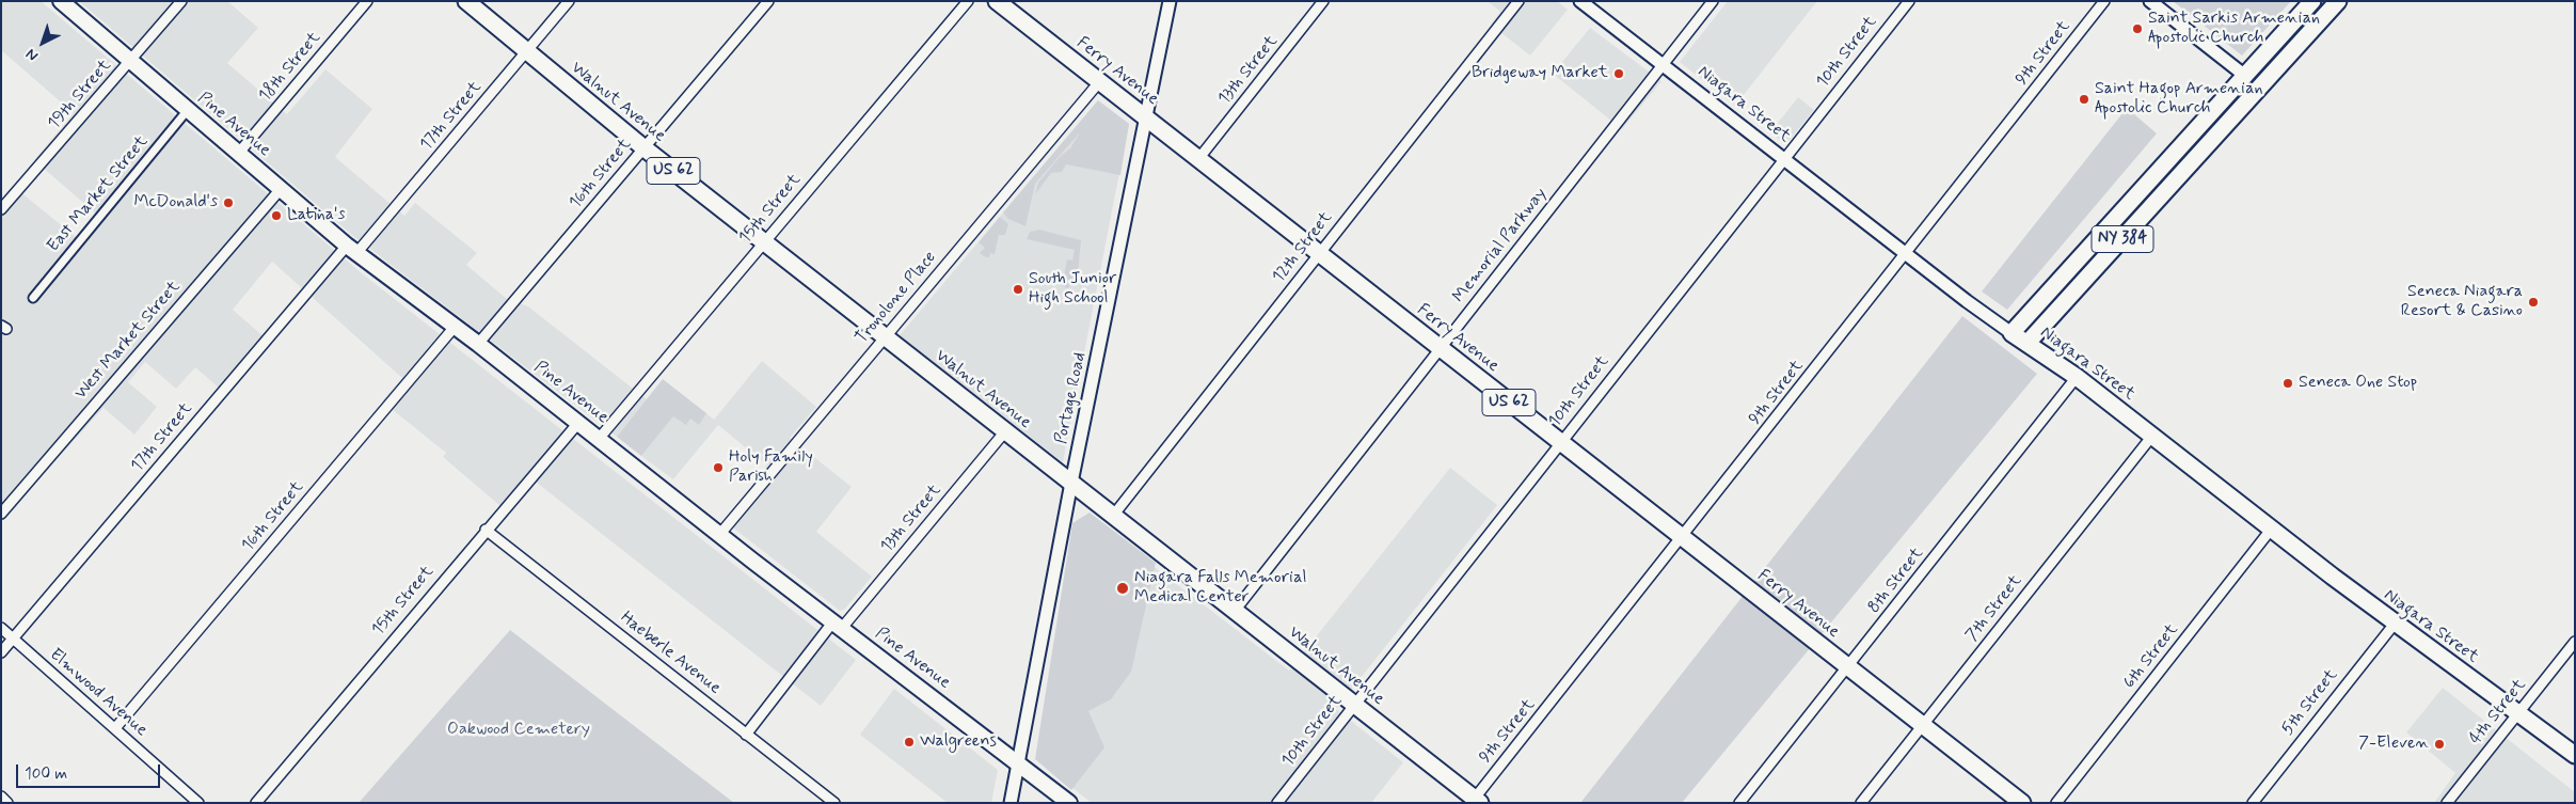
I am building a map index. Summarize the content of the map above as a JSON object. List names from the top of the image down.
{
  "streets": {
    "main road": [
      "Ferry Avenue",
      "Walnut Avenue",
      "Niagara Street",
      "Pine Avenue",
      "US 62",
      "NY 384"
    ],
    "street": [
      "10th Street",
      "9th Street",
      "18th Street",
      "13th Street",
      "19th Street",
      "17th Street",
      "16th Street",
      "East Market Street",
      "15th Street",
      "Memorial Parkway",
      "12th Street",
      "Tronolone Place",
      "West Market Street",
      "Portage Road",
      "8th Street",
      "7th Street",
      "Haeberle Avenue",
      "6th Street",
      "Elmwood Avenue",
      "5th Street",
      "4th Street"
    ]
  },
  "crossings": [
    ["10th Street", "Ferry Avenue"],
    ["10th Street", "Walnut Avenue"],
    ["10th Street", "Niagara Street"],
    ["9th Street", "Ferry Avenue"],
    ["9th Street", "Walnut Avenue"],
    ["9th Street", "Niagara Street"],
    ["18th Street", "Pine Avenue"],
    ["13th Street", "Ferry Avenue"],
    ["13th Street", "Walnut Avenue"],
    ["13th Street", "Pine Avenue"],
    ["13th Street", "Haeberle Avenue"],
    ["Ferry Avenue", "Memorial Parkway"],
    ["Ferry Avenue", "12th Street"],
    ["Ferry Avenue", "Tronolone Place"],
    ["Ferry Avenue", "Portage Road"],
    ["Ferry Avenue", "8th Street"],
    ["Ferry Avenue", "7th Street"],
    ["19th Street", "Pine Avenue"],
    ["Walnut Avenue", "17th Street"],
    ["Walnut Avenue", "16th Street"],
    ["Walnut Avenue", "15th Street"],
    ["Walnut Avenue", "Memorial Parkway"],
    ["Walnut Avenue", "12th Street"],
    ["Walnut Avenue", "Tronolone Place"],
    ["Walnut Avenue", "Portage Road"],
    ["Niagara Street", "NY 384"],
    ["Niagara Street", "Memorial Parkway"],
    ["Niagara Street", "8th Street"],
    ["Niagara Street", "7th Street"],
    ["Niagara Street", "6th Street"],
    ["Niagara Street", "5th Street"],
    ["Niagara Street", "4th Street"],
    ["17th Street", "Pine Avenue"],
    ["17th Street", "Elmwood Avenue"],
    ["Pine Avenue", "16th Street"],
    ["Pine Avenue", "East Market Street"],
    ["Pine Avenue", "15th Street"],
    ["Pine Avenue", "Tronolone Place"],
    ["Pine Avenue", "West Market Street"],
    ["Pine Avenue", "Portage Road"],
    ["16th Street", "Elmwood Avenue"],
    ["15th Street", "Haeberle Avenue"]
  ],
  "parks": ["Oakwood Cemetery"],
  "places": [
    "Saint Sarkis Armenian Apostolic Church",
    "Bridgeway Market",
    "Saint Hagop Armenian Apostolic Church",
    "McDonald's",
    "Latina's",
    "South Junior High School",
    "Seneca Niagara Resort & Casino",
    "Seneca One Stop",
    "Holy Family Parish",
    "Niagara Falls Memorial Medical Center",
    "Walgreens",
    "7-Eleven"
  ],
  "scale_bar": "100 m",
  "north": "bottom left"
}
